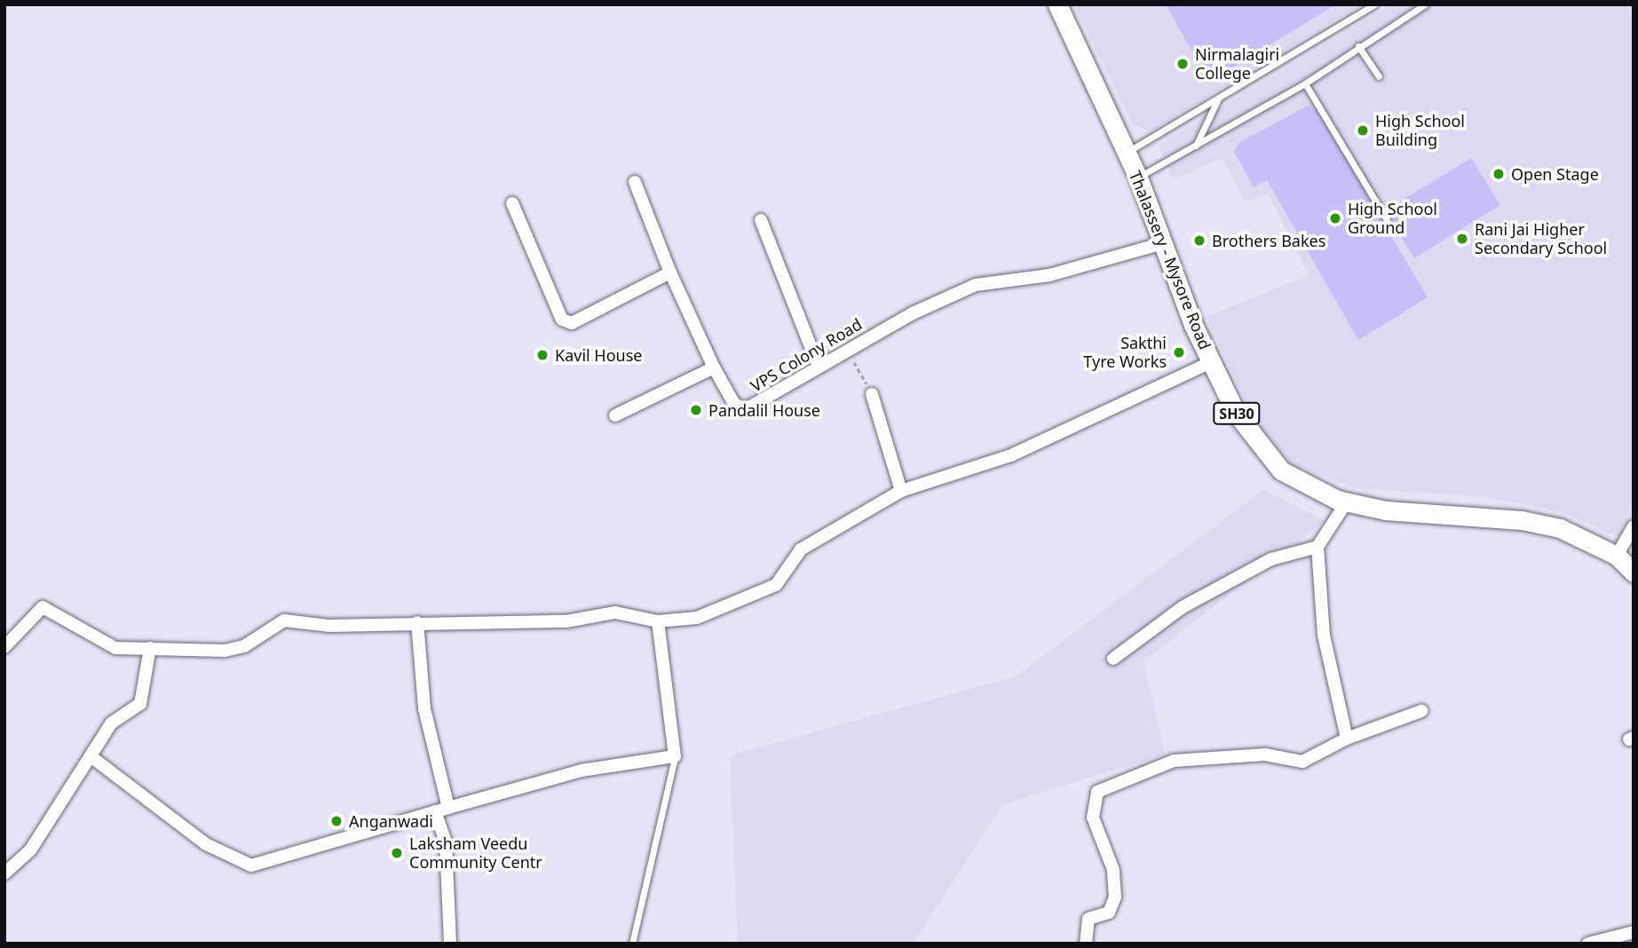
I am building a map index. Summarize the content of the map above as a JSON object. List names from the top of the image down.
{
  "streets": {
    "main road": ["Thalassery - Mysore Road", "SH30"],
    "street": ["VPS Colony Road"]
  },
  "crossings": [
    ["Thalassery - Mysore Road", "VPS Colony Road"]
  ],
  "places": [
    "Nirmalagiri College",
    "High School Building",
    "Open Stage",
    "High School Ground",
    "Rani Jai Higher Secondary School",
    "Brothers Bakes",
    "Sakthi Tyre Works",
    "Kavil House",
    "Pandalil House",
    "Anganwadi",
    "Laksham Veedu Community Centr"
  ]
}
